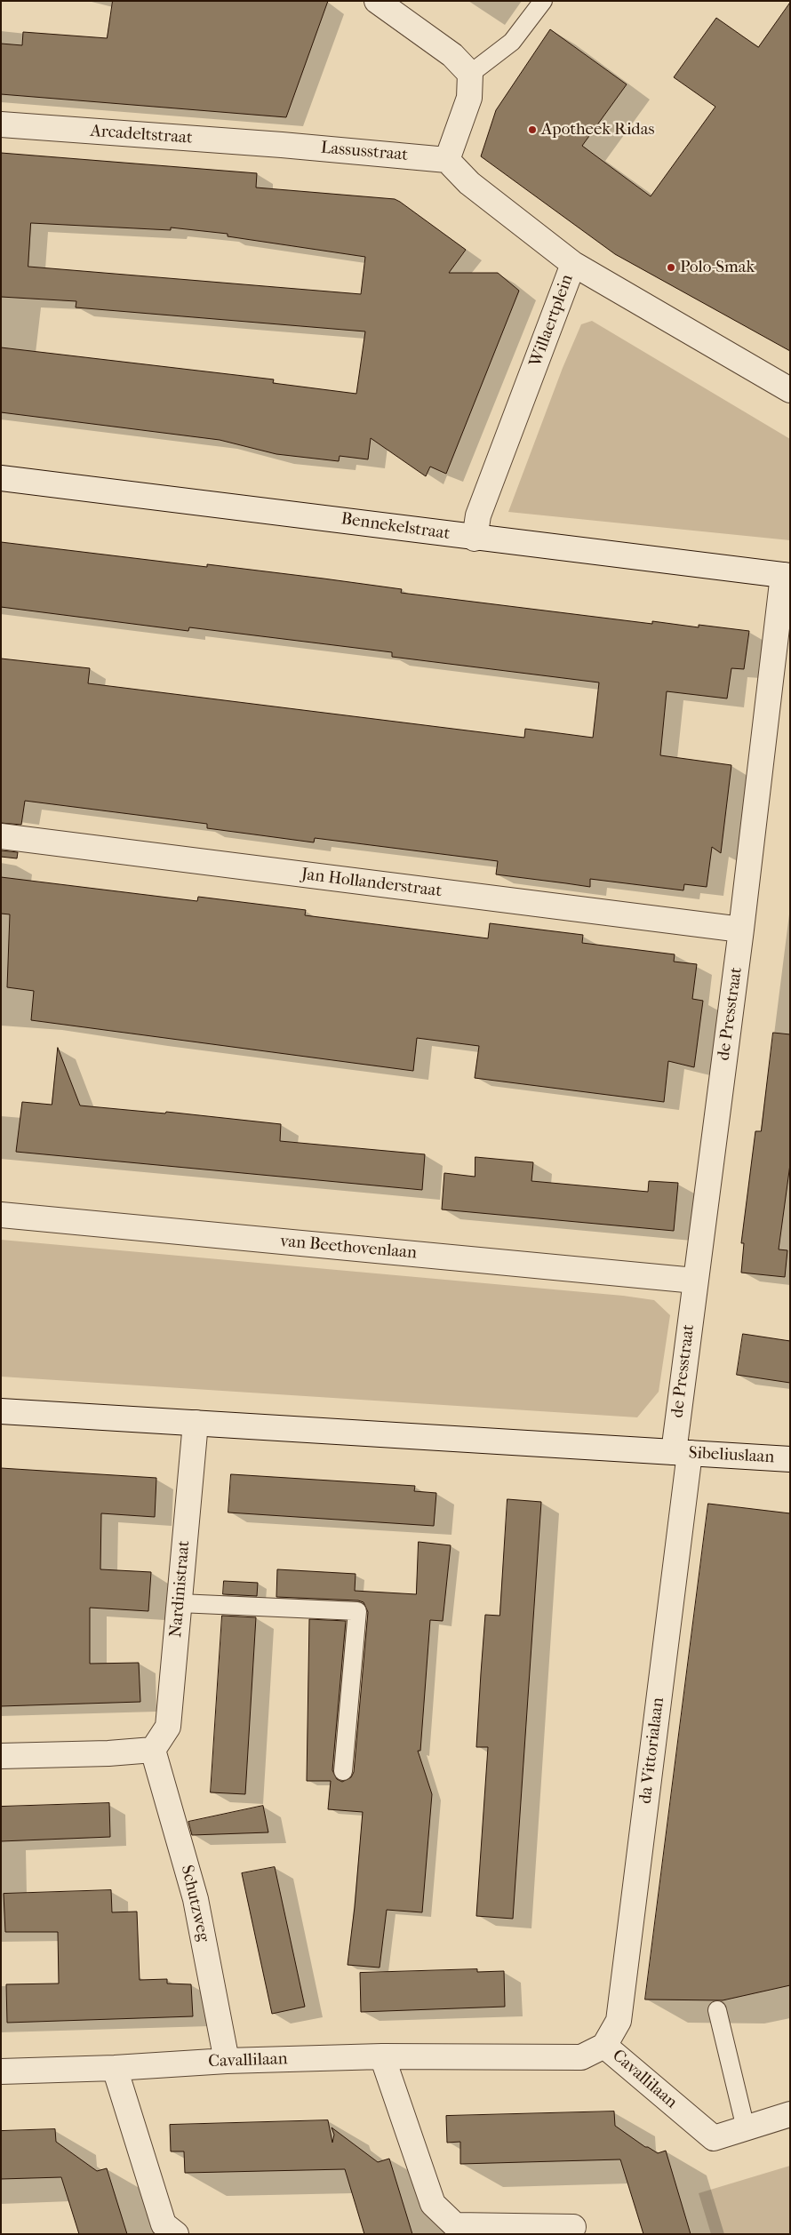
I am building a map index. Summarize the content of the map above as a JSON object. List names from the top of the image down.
{
  "streets": {
    "street": [
      "Arcadeltstraat",
      "Lassusstraat",
      "Willaertplein",
      "Bennekelstraat",
      "Jan Hollanderstraat",
      "de Presstraat",
      "van Beethovenlaan",
      "Sibeliuslaan",
      "Nardinistraat",
      "da Vittorialaan",
      "Schutzweg",
      "Cavallilaan"
    ]
  },
  "crossings": [
    ["Arcadeltstraat", "Lassusstraat"],
    ["Willaertplein", "Bennekelstraat"],
    ["Bennekelstraat", "de Presstraat"],
    ["Jan Hollanderstraat", "de Presstraat"],
    ["de Presstraat", "van Beethovenlaan"],
    ["de Presstraat", "Sibeliuslaan"],
    ["de Presstraat", "da Vittorialaan"],
    ["Sibeliuslaan", "da Vittorialaan"],
    ["Nardinistraat", "Schutzweg"],
    ["da Vittorialaan", "Cavallilaan"],
    ["Schutzweg", "Cavallilaan"]
  ],
  "places": ["Apotheek Ridas", "Polo-Smak"]
}
